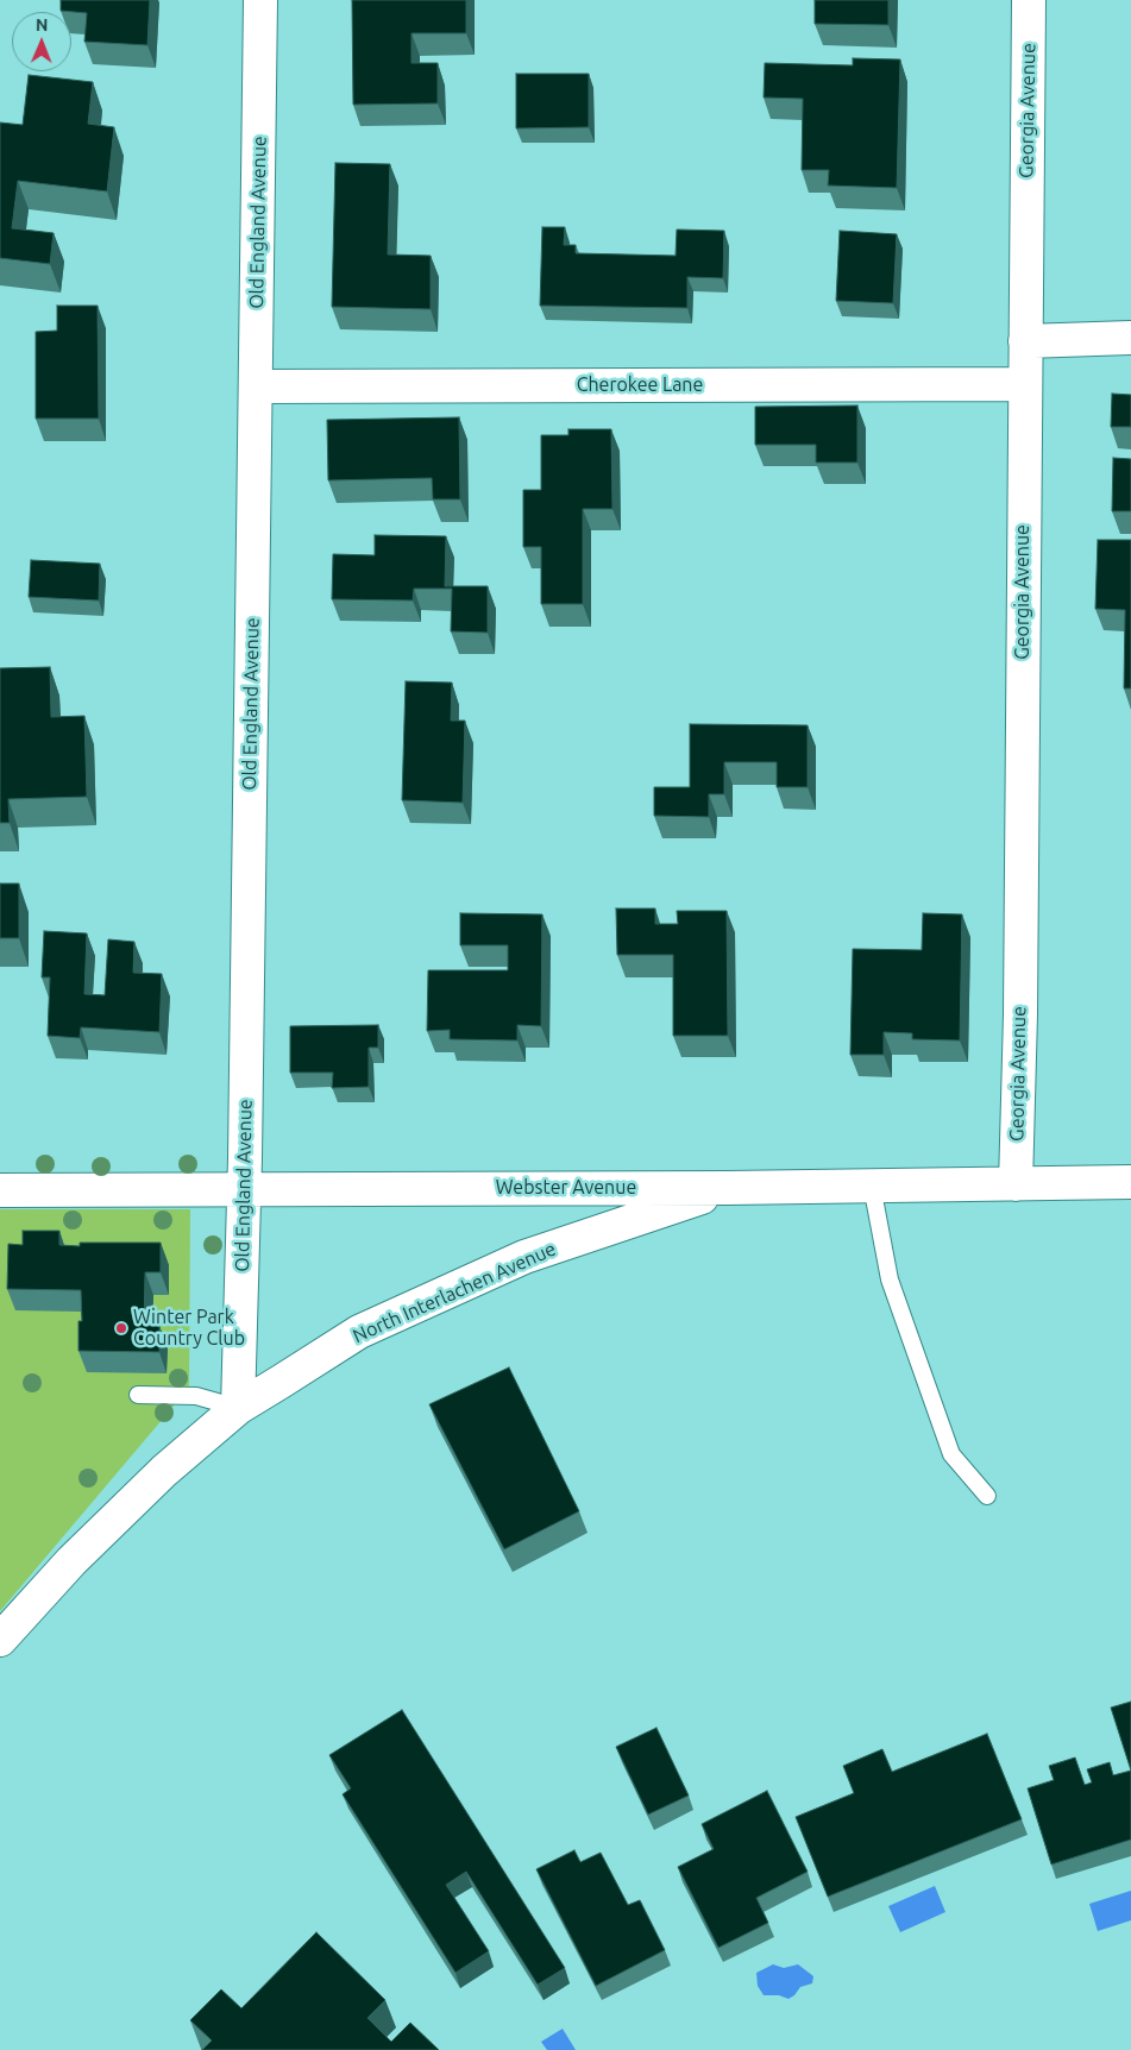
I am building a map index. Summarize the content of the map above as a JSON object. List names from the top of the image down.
{
  "streets": {
    "street": [
      "Georgia Avenue",
      "Old England Avenue",
      "Cherokee Lane",
      "Webster Avenue",
      "North Interlachen Avenue"
    ]
  },
  "crossings": [
    ["Georgia Avenue", "Cherokee Lane"],
    ["Georgia Avenue", "Webster Avenue"],
    ["Old England Avenue", "Cherokee Lane"],
    ["Old England Avenue", "Webster Avenue"],
    ["Old England Avenue", "North Interlachen Avenue"],
    ["Webster Avenue", "North Interlachen Avenue"]
  ],
  "places": ["Winter Park Country Club"],
  "north": "top"
}
